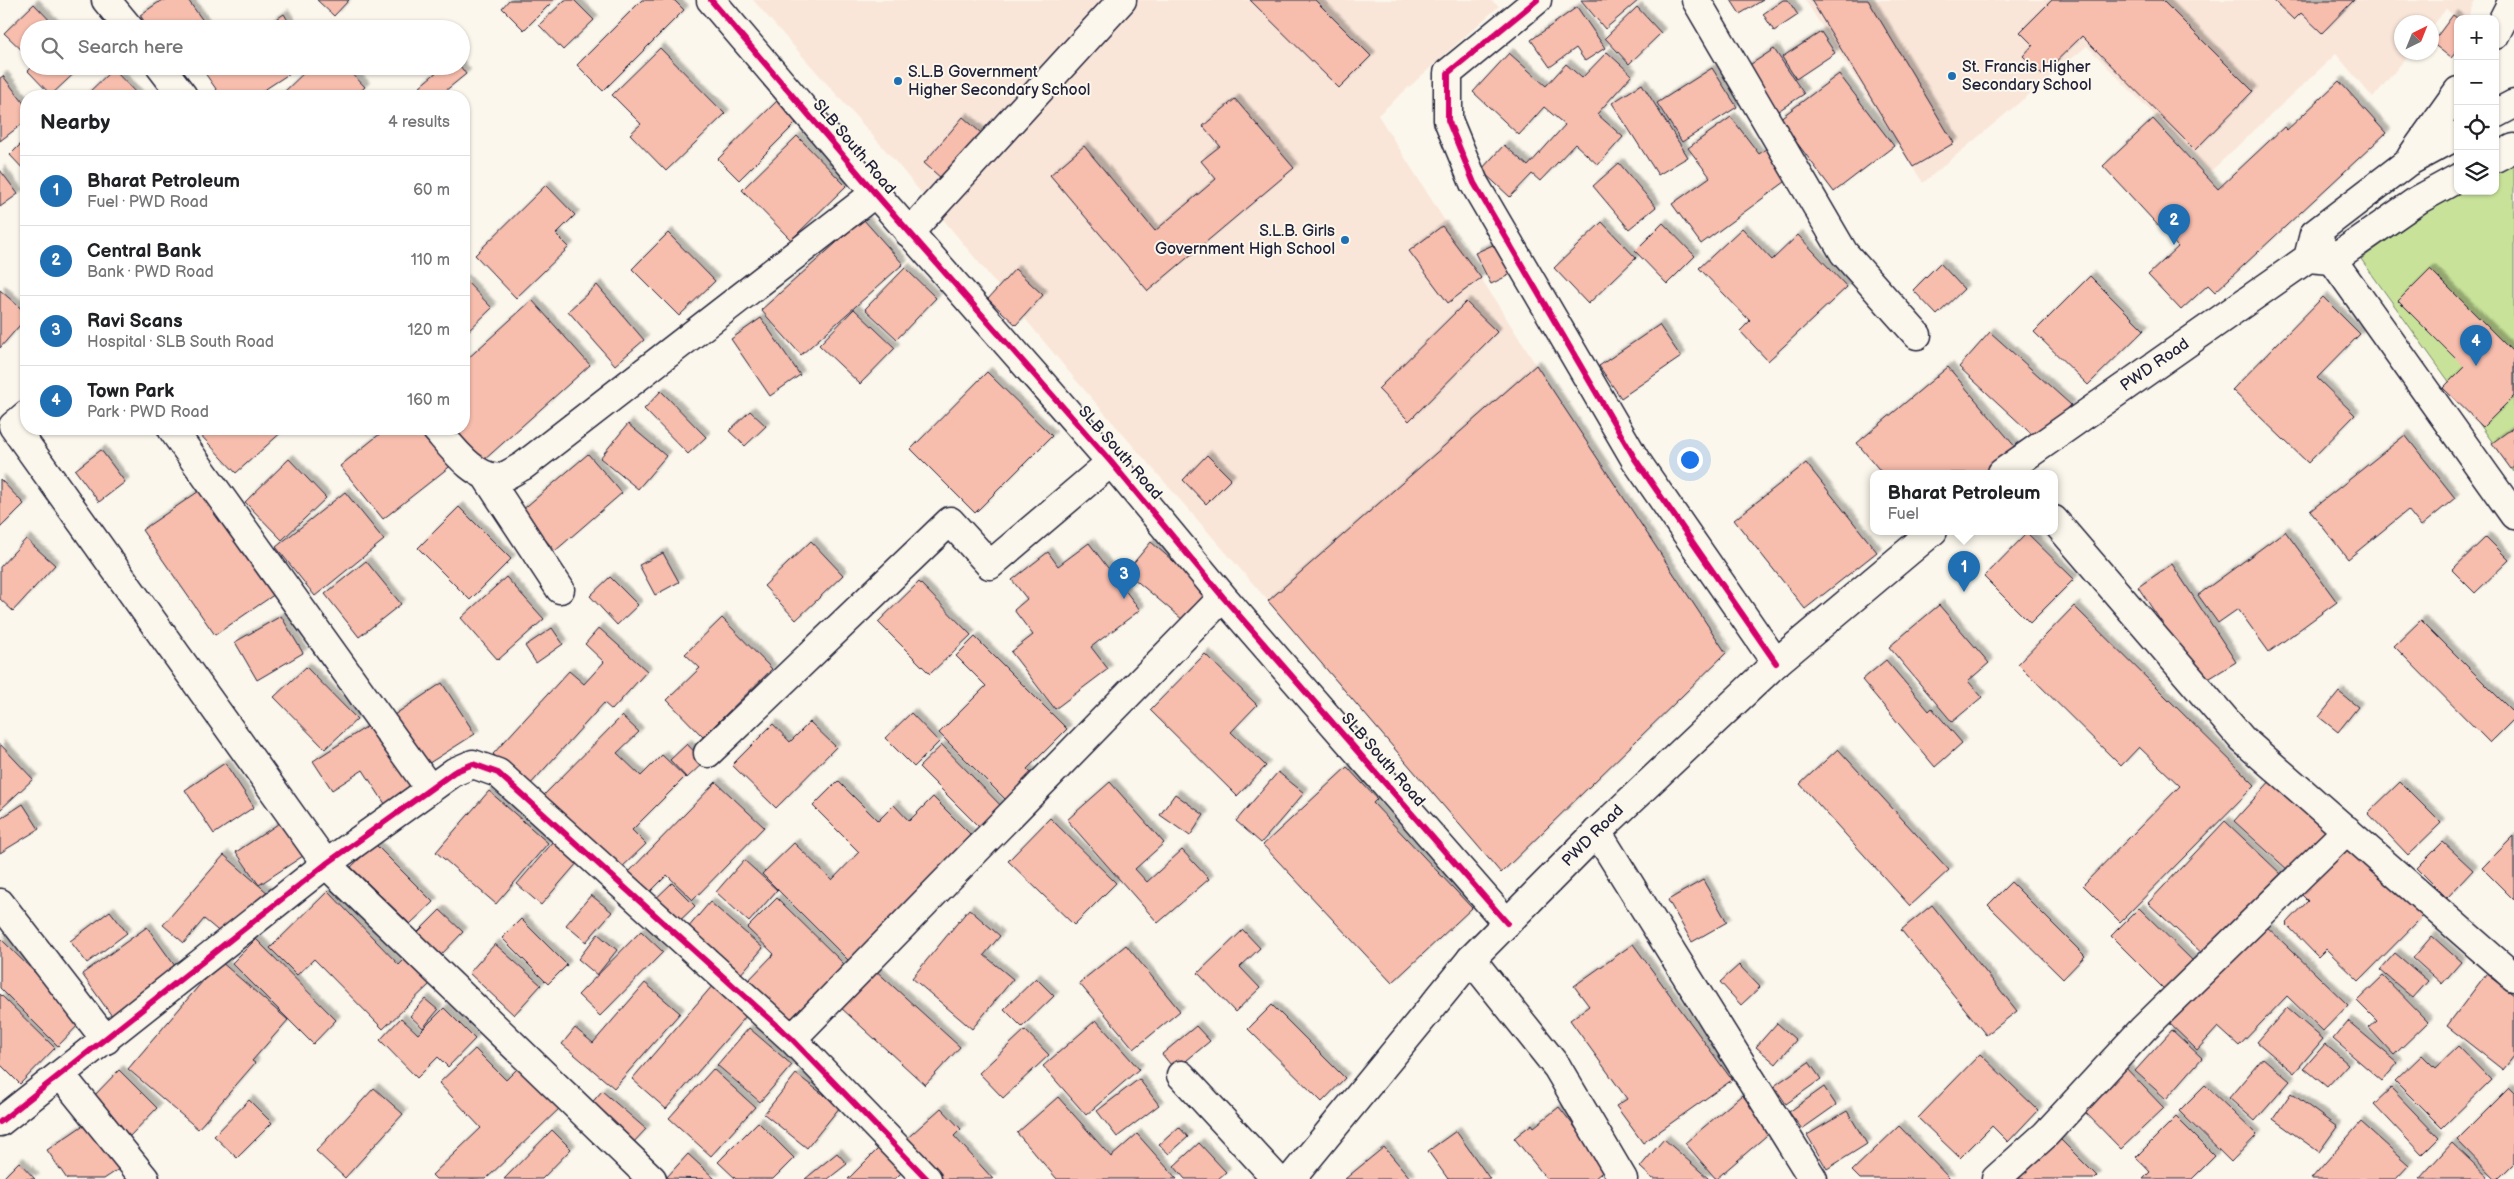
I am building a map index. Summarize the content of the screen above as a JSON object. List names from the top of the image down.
{
  "streets": {
    "street": ["SLB South Road", "PWD Road"]
  },
  "crossings": [
    ["SLB South Road", "PWD Road"]
  ],
  "places": ["St. Francis Higher Secondary School", "S.L.B Government Higher Secondary School", "S.L.B. Girls Government High School"],
  "north": "top right",
  "page": {
    "map_buttons": ["+", "−"],
    "search": "Search here",
    "heading": ["Nearby", "4 results"],
    "list": [
      {
        "mark": "1",
        "name": "Bharat Petroleum",
        "note": "Fuel · PWD Road",
        "value": "60 m"
      },
      {
        "mark": "2",
        "name": "Central Bank",
        "note": "Bank · PWD Road",
        "value": "110 m"
      },
      {
        "mark": "3",
        "name": "Ravi Scans",
        "note": "Hospital · SLB South Road",
        "value": "120 m"
      },
      {
        "mark": "4",
        "name": "Town Park",
        "note": "Park · PWD Road",
        "value": "160 m"
      }
    ],
    "pins": [
      "2",
      "4",
      "1",
      "3"
    ],
    "popup": ["Bharat Petroleum", "Fuel"]
  }
}
